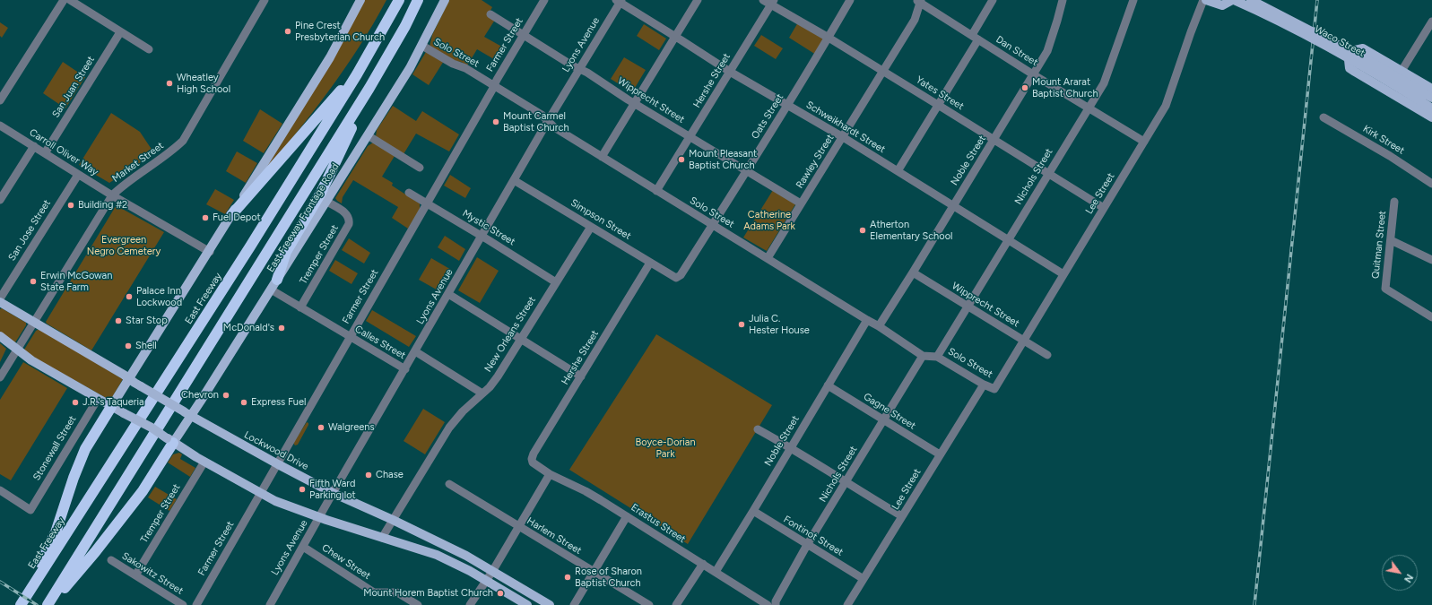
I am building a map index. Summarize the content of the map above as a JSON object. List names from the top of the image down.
{
  "streets": {
    "highway": ["East Freeway"],
    "main road": ["Waco Street", "East Freeway Frontage Road", "Lockwood Drive"],
    "street": [
      "Farmer Street",
      "Lyons Avenue",
      "Dan Street",
      "Solo Street",
      "Hershe Street",
      "San Juan Street",
      "Yates Street",
      "Wipprecht Street",
      "Oats Street",
      "Schweikhardt Street",
      "Kirk Street",
      "Carroll Oliver Way",
      "Noble Street",
      "Rawley Street",
      "Market Street",
      "Nichols Street",
      "Lee Street",
      "Simpson Street",
      "Mystic Street",
      "San Jose Street",
      "Quitman Street",
      "Tremper Street",
      "New Orleans Street",
      "Calles Street",
      "Gagne Street",
      "Stonewall Street",
      "Erastus Street",
      "Harlem Street",
      "Fontinot Street",
      "Chew Street",
      "Sakowitz Street"
    ]
  },
  "crossings": [
    ["Farmer Street", "Solo Street"],
    ["Farmer Street", "Wipprecht Street"],
    ["Farmer Street", "Mystic Street"],
    ["Farmer Street", "Calles Street"],
    ["Farmer Street", "Lockwood Drive"],
    ["Lyons Avenue", "Solo Street"],
    ["Lyons Avenue", "Wipprecht Street"],
    ["Lyons Avenue", "Schweikhardt Street"],
    ["Lyons Avenue", "Simpson Street"],
    ["Lyons Avenue", "Mystic Street"],
    ["Lyons Avenue", "Calles Street"],
    ["Lyons Avenue", "Lockwood Drive"],
    ["Lyons Avenue", "Chew Street"],
    ["Dan Street", "Noble Street"],
    ["Dan Street", "Rawley Street"],
    ["Dan Street", "Nichols Street"],
    ["Dan Street", "Lee Street"],
    ["Solo Street", "Hershe Street"],
    ["Solo Street", "Oats Street"],
    ["Solo Street", "Noble Street"],
    ["Solo Street", "Rawley Street"],
    ["Solo Street", "Nichols Street"],
    ["Solo Street", "Lee Street"],
    ["Solo Street", "East Freeway Frontage Road"],
    ["Hershe Street", "Yates Street"],
    ["Hershe Street", "Wipprecht Street"],
    ["Hershe Street", "Schweikhardt Street"],
    ["Hershe Street", "Simpson Street"],
    ["Hershe Street", "Erastus Street"],
    ["San Juan Street", "Carroll Oliver Way"],
    ["Yates Street", "Oats Street"],
    ["Yates Street", "Noble Street"],
    ["Yates Street", "Rawley Street"],
    ["Yates Street", "Nichols Street"],
    ["Yates Street", "Lee Street"],
    ["Wipprecht Street", "Oats Street"],
    ["Wipprecht Street", "Noble Street"],
    ["Wipprecht Street", "Rawley Street"],
    ["Wipprecht Street", "Nichols Street"],
    ["Wipprecht Street", "Lee Street"],
    ["Oats Street", "Schweikhardt Street"],
    ["Oats Street", "Simpson Street"],
    ["Schweikhardt Street", "Noble Street"],
    ["Schweikhardt Street", "Rawley Street"],
    ["Schweikhardt Street", "Nichols Street"],
    ["Schweikhardt Street", "Lee Street"],
    ["Carroll Oliver Way", "Market Street"],
    ["Carroll Oliver Way", "San Jose Street"],
    ["Noble Street", "Gagne Street"],
    ["Noble Street", "Erastus Street"],
    ["Noble Street", "Fontinot Street"],
    ["Market Street", "Lockwood Drive"],
    ["Nichols Street", "Gagne Street"],
    ["Nichols Street", "Fontinot Street"],
    ["Lee Street", "Gagne Street"],
    ["Lee Street", "Fontinot Street"],
    ["East Freeway Frontage Road", "Tremper Street"],
    ["East Freeway Frontage Road", "Calles Street"],
    ["East Freeway Frontage Road", "Lockwood Drive"],
    ["Simpson Street", "New Orleans Street"],
    ["Mystic Street", "New Orleans Street"],
    ["Tremper Street", "Calles Street"],
    ["Tremper Street", "Sakowitz Street"],
    ["New Orleans Street", "Calles Street"],
    ["New Orleans Street", "Lockwood Drive"]
  ],
  "parks": ["Catherine Adams Park", "Evergreen Negro Cemetery", "Boyce-Dorian Park"],
  "places": [
    "Pine Crest Presbyterian Church",
    "Wheatley High School",
    "Mount Ararat Baptist Church",
    "Mount Carmel Baptist Church",
    "Mount Pleasant Baptist Church",
    "Building #2",
    "Fuel Depot",
    "Atherton Elementary School",
    "Erwin McGowan State Farm",
    "Palace Inn Lockwood",
    "Star Stop",
    "Julia C. Hester House",
    "McDonald's",
    "Shell",
    "Chevron",
    "J.R.'s Taqueria",
    "Express Fuel",
    "Walgreens",
    "Chase",
    "Fifth Ward Parking lot",
    "Rose of Sharon Baptist Church",
    "Mount Horem Baptist Church"
  ],
  "north": "bottom right"
}
